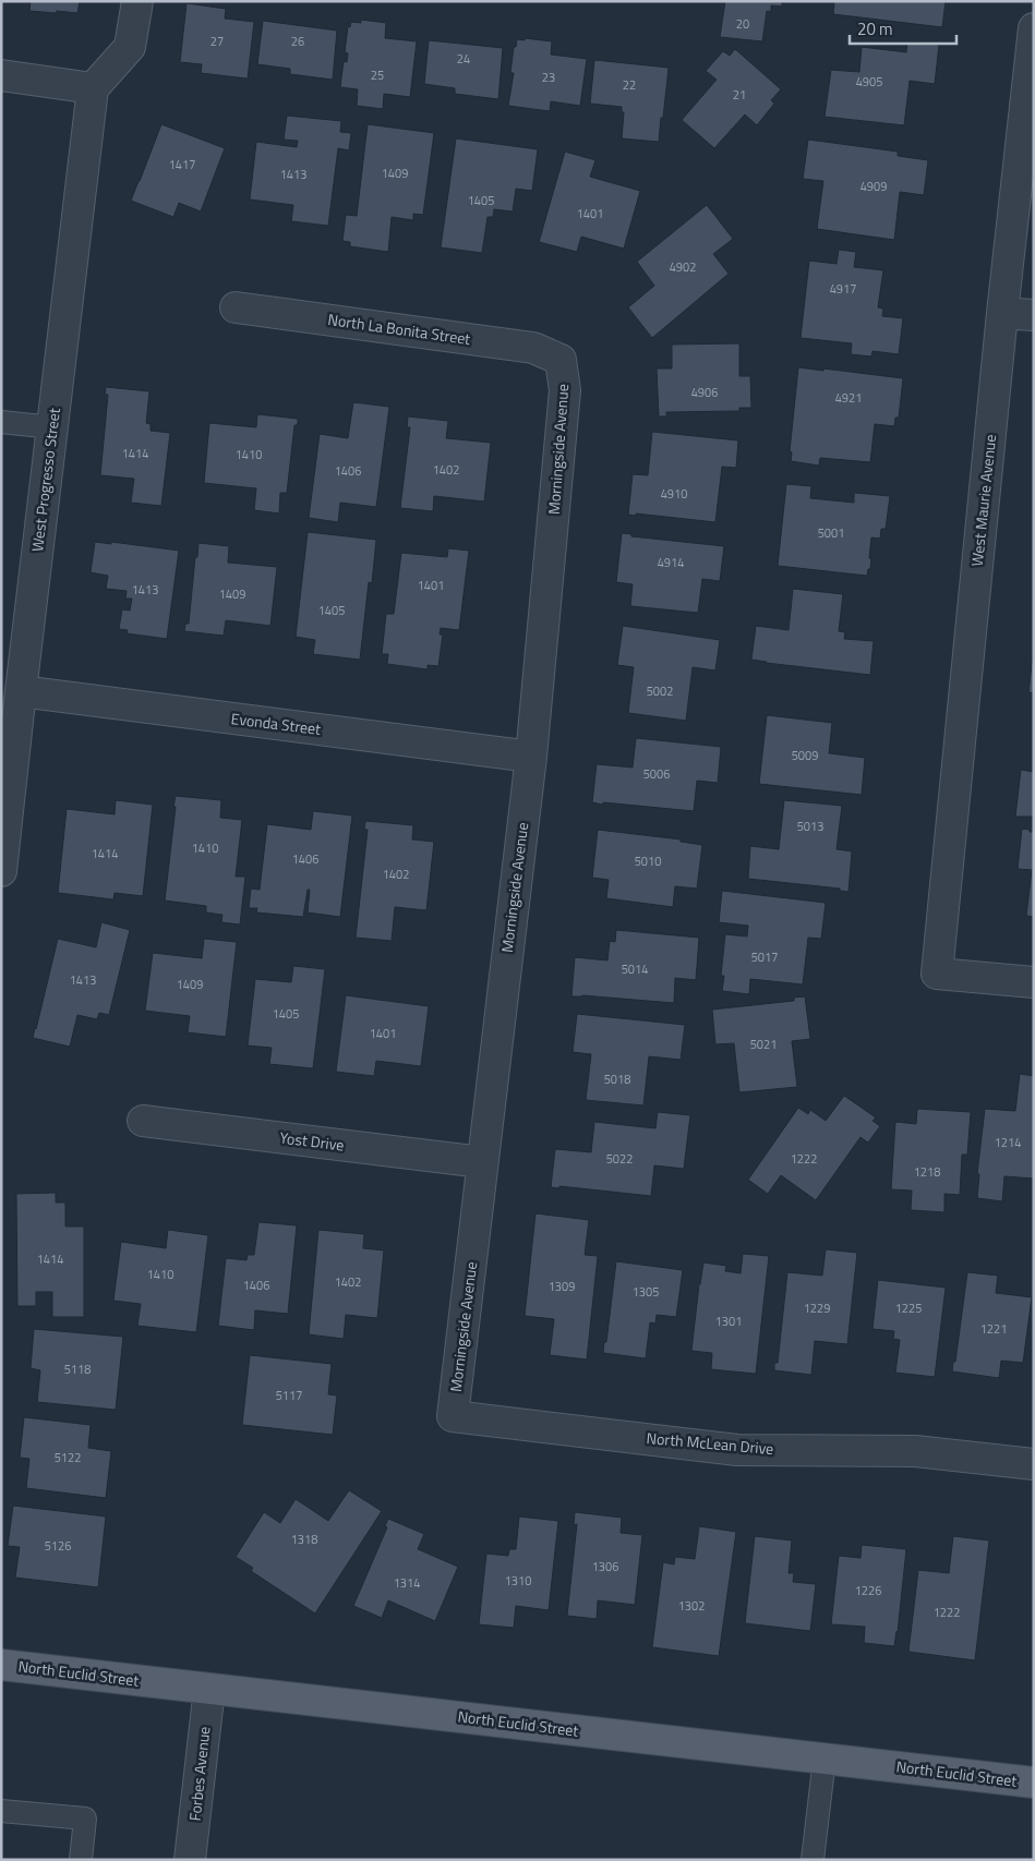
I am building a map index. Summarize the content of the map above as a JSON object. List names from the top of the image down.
{
  "streets": {
    "main road": ["North Euclid Street"],
    "street": [
      "North La Bonita Street",
      "Morningside Avenue",
      "West Progresso Street",
      "West Maurie Avenue",
      "Evonda Street",
      "Yost Drive",
      "North McLean Drive",
      "Forbes Avenue"
    ]
  },
  "crossings": [
    ["North La Bonita Street", "Morningside Avenue"],
    ["Morningside Avenue", "Evonda Street"],
    ["Morningside Avenue", "Yost Drive"],
    ["Morningside Avenue", "North McLean Drive"],
    ["West Progresso Street", "Evonda Street"],
    ["North Euclid Street", "Forbes Avenue"]
  ],
  "house_numbers": [
    "20",
    "27",
    "26",
    "24",
    "25",
    "23",
    "4905",
    "22",
    "21",
    "1417",
    "1409",
    "1413",
    "4909",
    "1405",
    "1401",
    "4902",
    "4917",
    "4906",
    "4921",
    "1414",
    "1410",
    "1402",
    "1406",
    "4910",
    "5001",
    "4914",
    "1401",
    "1413",
    "1409",
    "1405",
    "5002",
    "5009",
    "5006",
    "5013",
    "1410",
    "1414",
    "1406",
    "5010",
    "1402",
    "5017",
    "5014",
    "1413",
    "1409",
    "1405",
    "1401",
    "5021",
    "5018",
    "1214",
    "5022",
    "1222",
    "1218",
    "1414",
    "1410",
    "1402",
    "1406",
    "1309",
    "1305",
    "1229",
    "1225",
    "1301",
    "1221",
    "5118",
    "5117",
    "5122",
    "1318",
    "5126",
    "1306",
    "1310",
    "1314",
    "1226",
    "1302",
    "1222"
  ],
  "scale_bar": "20 m"
}
